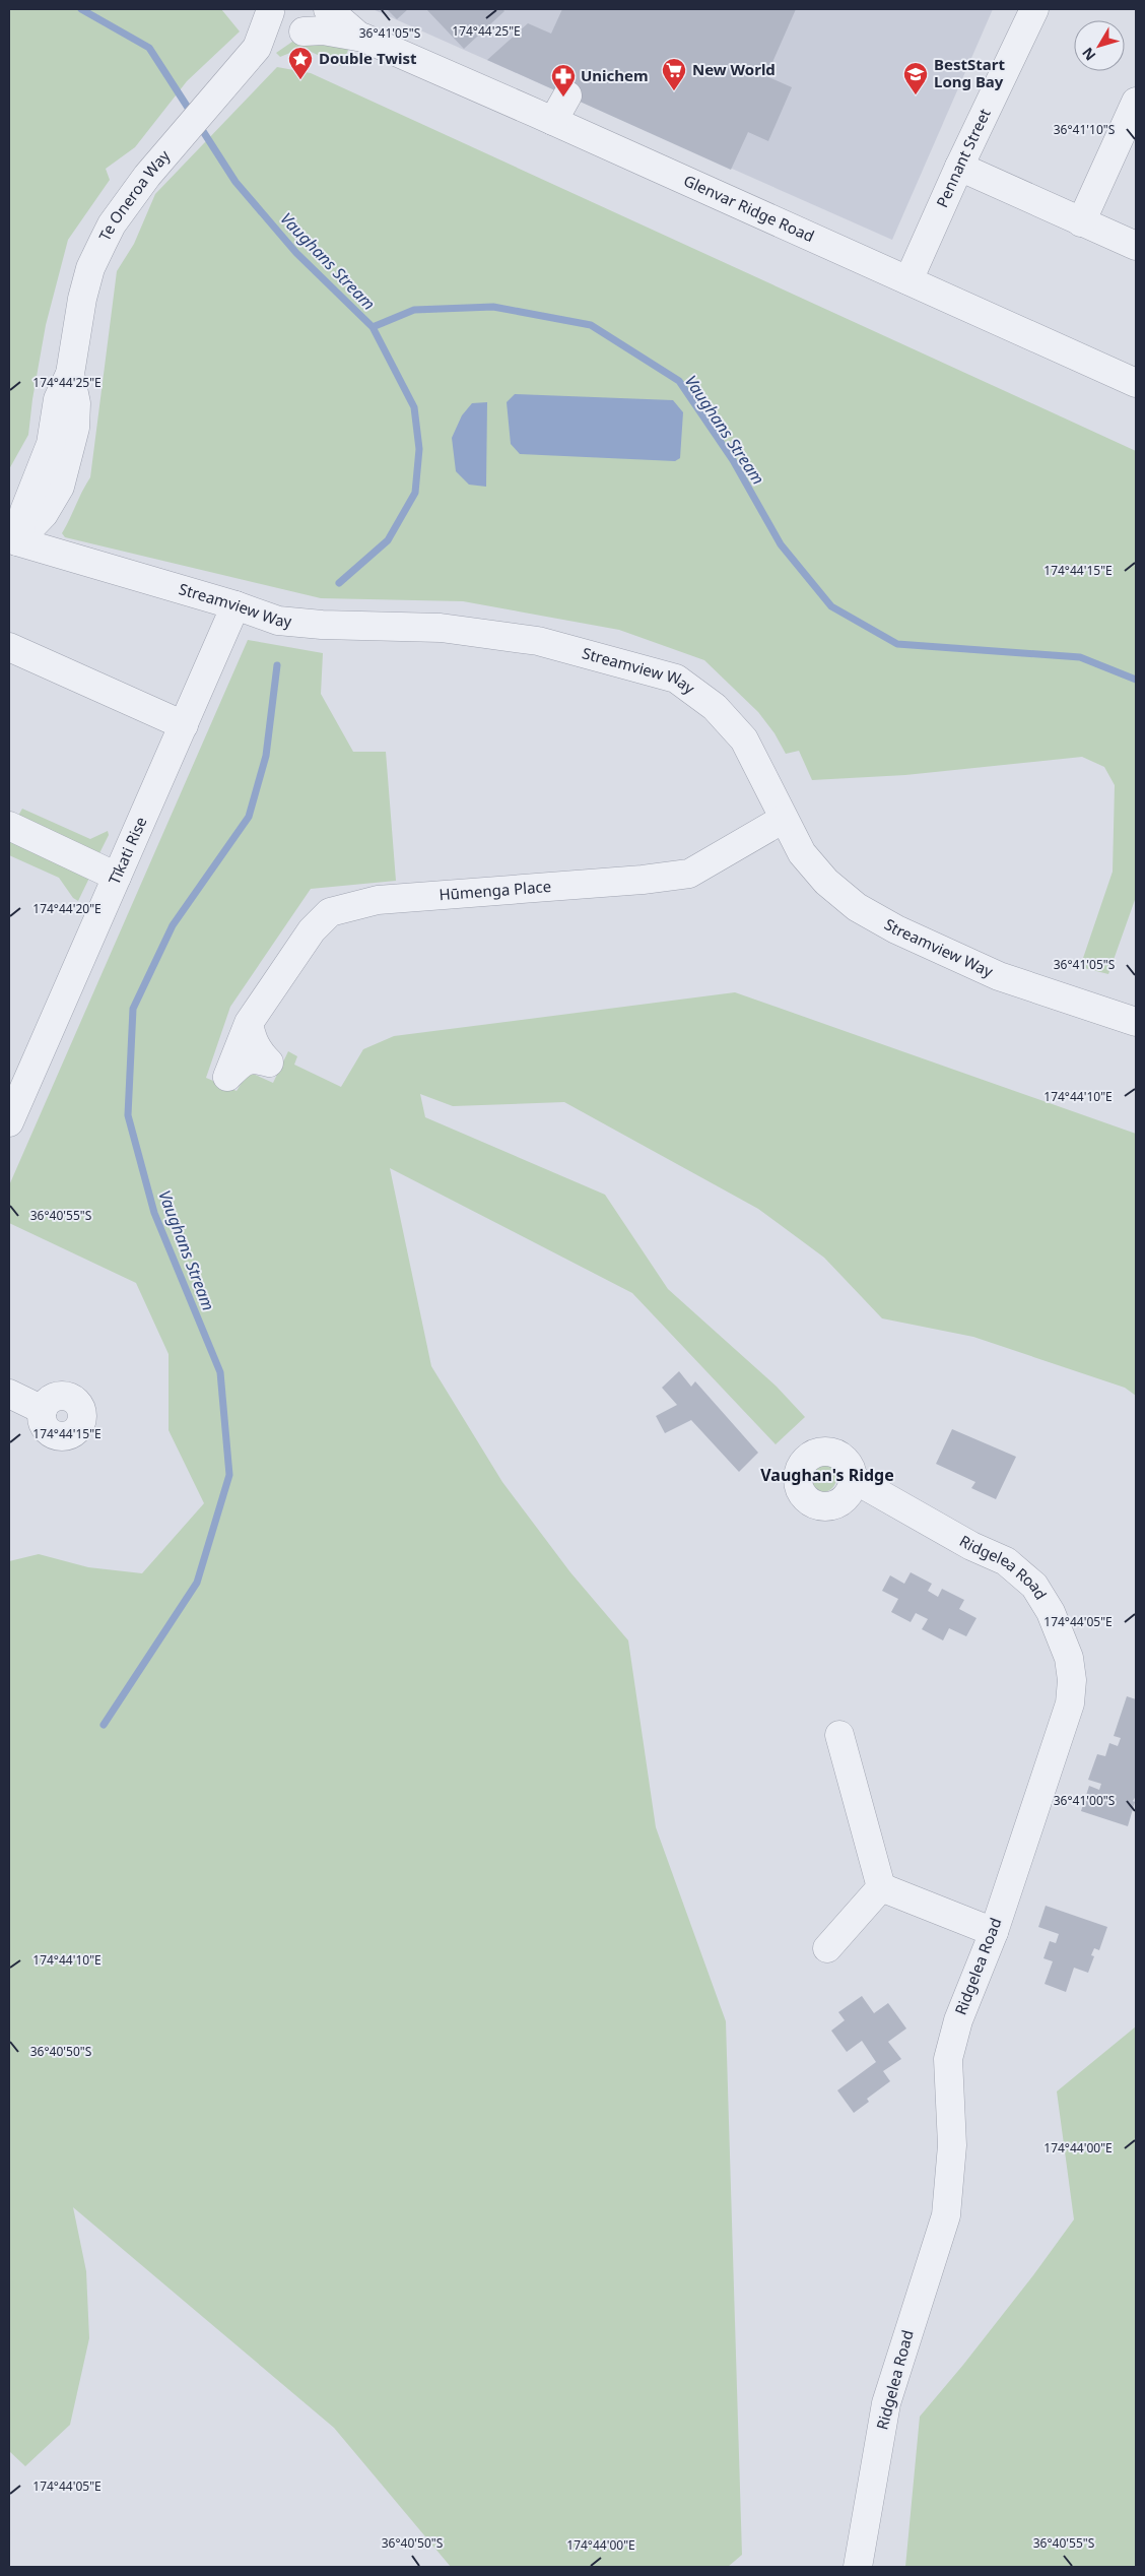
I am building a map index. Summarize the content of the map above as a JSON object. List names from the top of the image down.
{
  "streets": {
    "street": [
      "Pennant Street",
      "Te Oneroa Way",
      "Glenvar Ridge Road",
      "Streamview Way",
      "Tīkati Rise",
      "Hūmenga Place",
      "Ridgelea Road"
    ]
  },
  "crossings": [
    ["Pennant Street", "Glenvar Ridge Road"],
    ["Te Oneroa Way", "Glenvar Ridge Road"],
    ["Te Oneroa Way", "Streamview Way"],
    ["Streamview Way", "Tīkati Rise"],
    ["Streamview Way", "Hūmenga Place"]
  ],
  "districts": ["Vaughan's Ridge"],
  "water": ["Vaughans Stream"],
  "places": {
    "place": ["Double Twist"],
    "supermarket": ["New World"],
    "school or university": ["BestStart Long Bay"],
    "pharmacy": ["Unichem"]
  },
  "north": "bottom left",
  "coordinates": [
    "174°44'25\"E",
    "36°41'05\"S",
    "36°41'10\"S",
    "174°44'15\"E",
    "174°44'20\"E",
    "174°44'10\"E",
    "36°40'55\"S",
    "174°44'05\"E",
    "36°41'00\"S",
    "36°40'50\"S",
    "174°44'00\"E"
  ]
}
